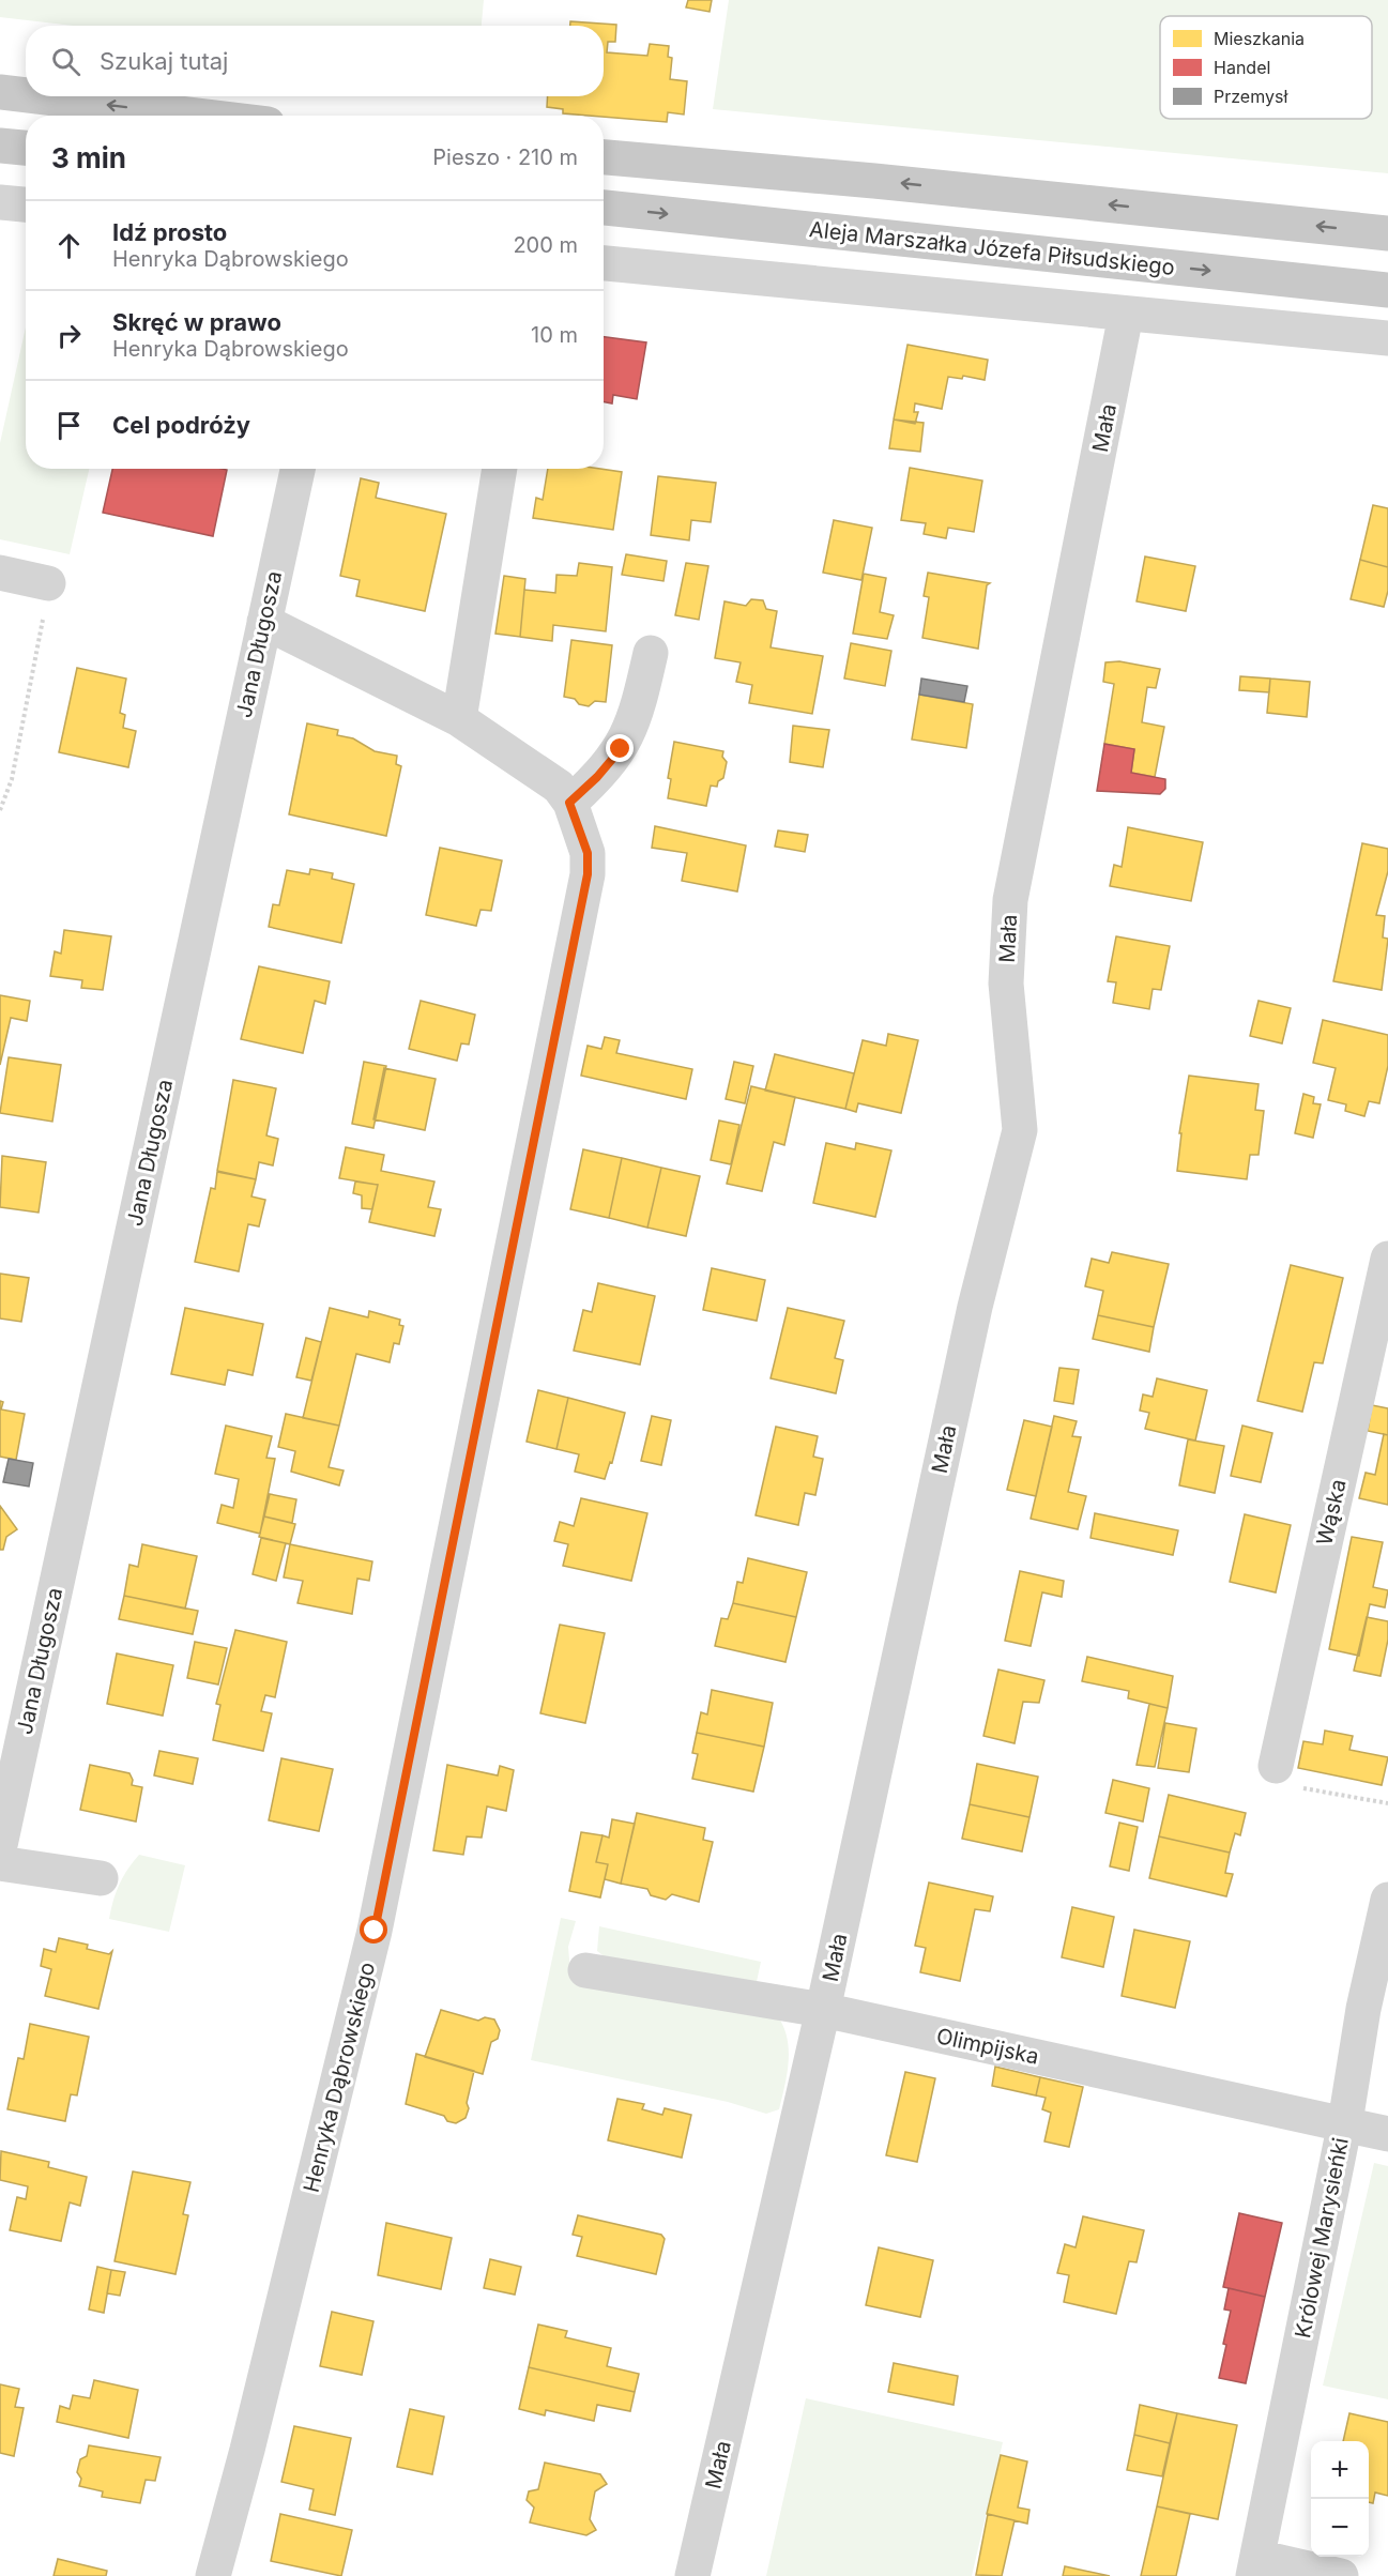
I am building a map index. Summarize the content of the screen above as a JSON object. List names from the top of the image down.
{
  "streets": {
    "main road": ["Aleja Marszałka Józefa Piłsudskiego"],
    "street": [
      "Mała",
      "Jana Długosza",
      "Wąska",
      "Olimpijska",
      "Henryka Dąbrowskiego",
      "Królowej Marysieńki"
    ]
  },
  "crossings": [
    ["Mała", "Olimpijska"],
    ["Olimpijska", "Królowej Marysieńki"]
  ],
  "legend": ["Mieszkania", "Handel", "Przemysł"],
  "page": {
    "search": "Szukaj tutaj",
    "heading": ["3 min", "Pieszo · 210 m"],
    "list": [
      ["Idź prosto", "Henryka Dąbrowskiego", "200 m"],
      ["Skręć w prawo", "Henryka Dąbrowskiego", "10 m"],
      "Cel podróży"
    ],
    "map_buttons": ["+", "−"]
  }
}
